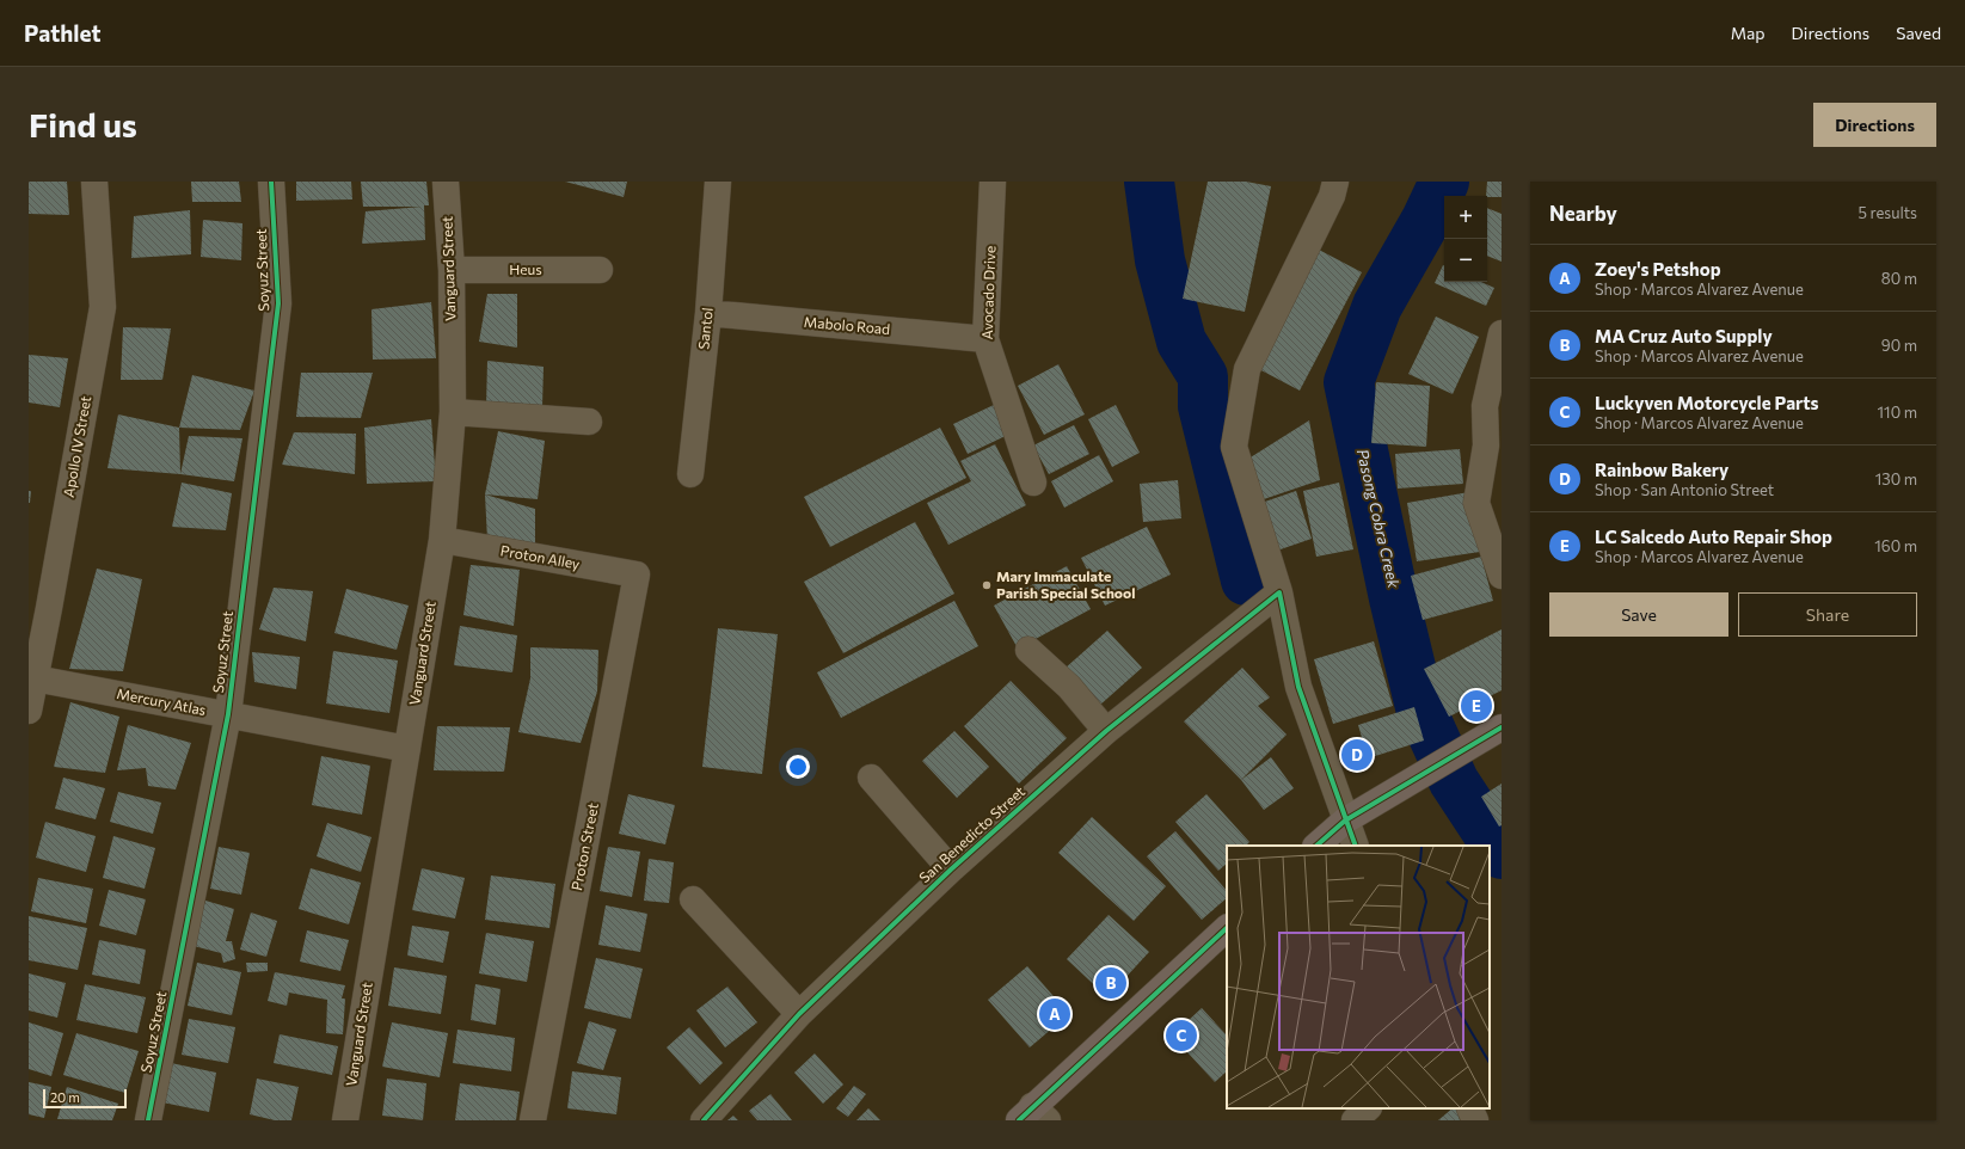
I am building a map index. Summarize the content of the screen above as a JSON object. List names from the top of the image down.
{
  "streets": {
    "street": [
      "Vanguard Street",
      "Soyuz Street",
      "Heus",
      "Avocado Drive",
      "Mabolo Road",
      "Santol",
      "Apollo IV Street",
      "Proton Alley",
      "Mercury Atlas",
      "San Benedicto Street",
      "Proton Street"
    ]
  },
  "crossings": [
    ["Vanguard Street", "Heus"],
    ["Vanguard Street", "Proton Alley"],
    ["Vanguard Street", "Mercury Atlas"],
    ["Soyuz Street", "Mercury Atlas"],
    ["Avocado Drive", "Mabolo Road"],
    ["Mabolo Road", "Santol"],
    ["Apollo IV Street", "Mercury Atlas"],
    ["Proton Alley", "Proton Street"]
  ],
  "water": ["Pasong Cobra Creek"],
  "places": ["Mary Immaculate Parish Special School"],
  "scale_bar": "20 m",
  "page": {
    "header": "Pathlet",
    "nav": ["Map", "Directions", "Saved"],
    "buttons": [
      "Directions",
      ["Save", "Share"]
    ],
    "title": "Find us",
    "heading": ["Nearby", "5 results"],
    "map_buttons": ["+", "−"],
    "list": [
      {
        "mark": "A",
        "name": "Zoey's Petshop",
        "note": "Shop · Marcos Alvarez Avenue",
        "value": "80 m"
      },
      {
        "mark": "B",
        "name": "MA Cruz Auto Supply",
        "note": "Shop · Marcos Alvarez Avenue",
        "value": "90 m"
      },
      {
        "mark": "C",
        "name": "Luckyven Motorcycle Parts",
        "note": "Shop · Marcos Alvarez Avenue",
        "value": "110 m"
      },
      {
        "mark": "D",
        "name": "Rainbow Bakery",
        "note": "Shop · San Antonio Street",
        "value": "130 m"
      },
      {
        "mark": "E",
        "name": "LC Salcedo Auto Repair Shop",
        "note": "Shop · Marcos Alvarez Avenue",
        "value": "160 m"
      }
    ],
    "pins": [
      "E",
      "D",
      "B",
      "A",
      "C"
    ],
    "scale": "20 m"
  }
}
